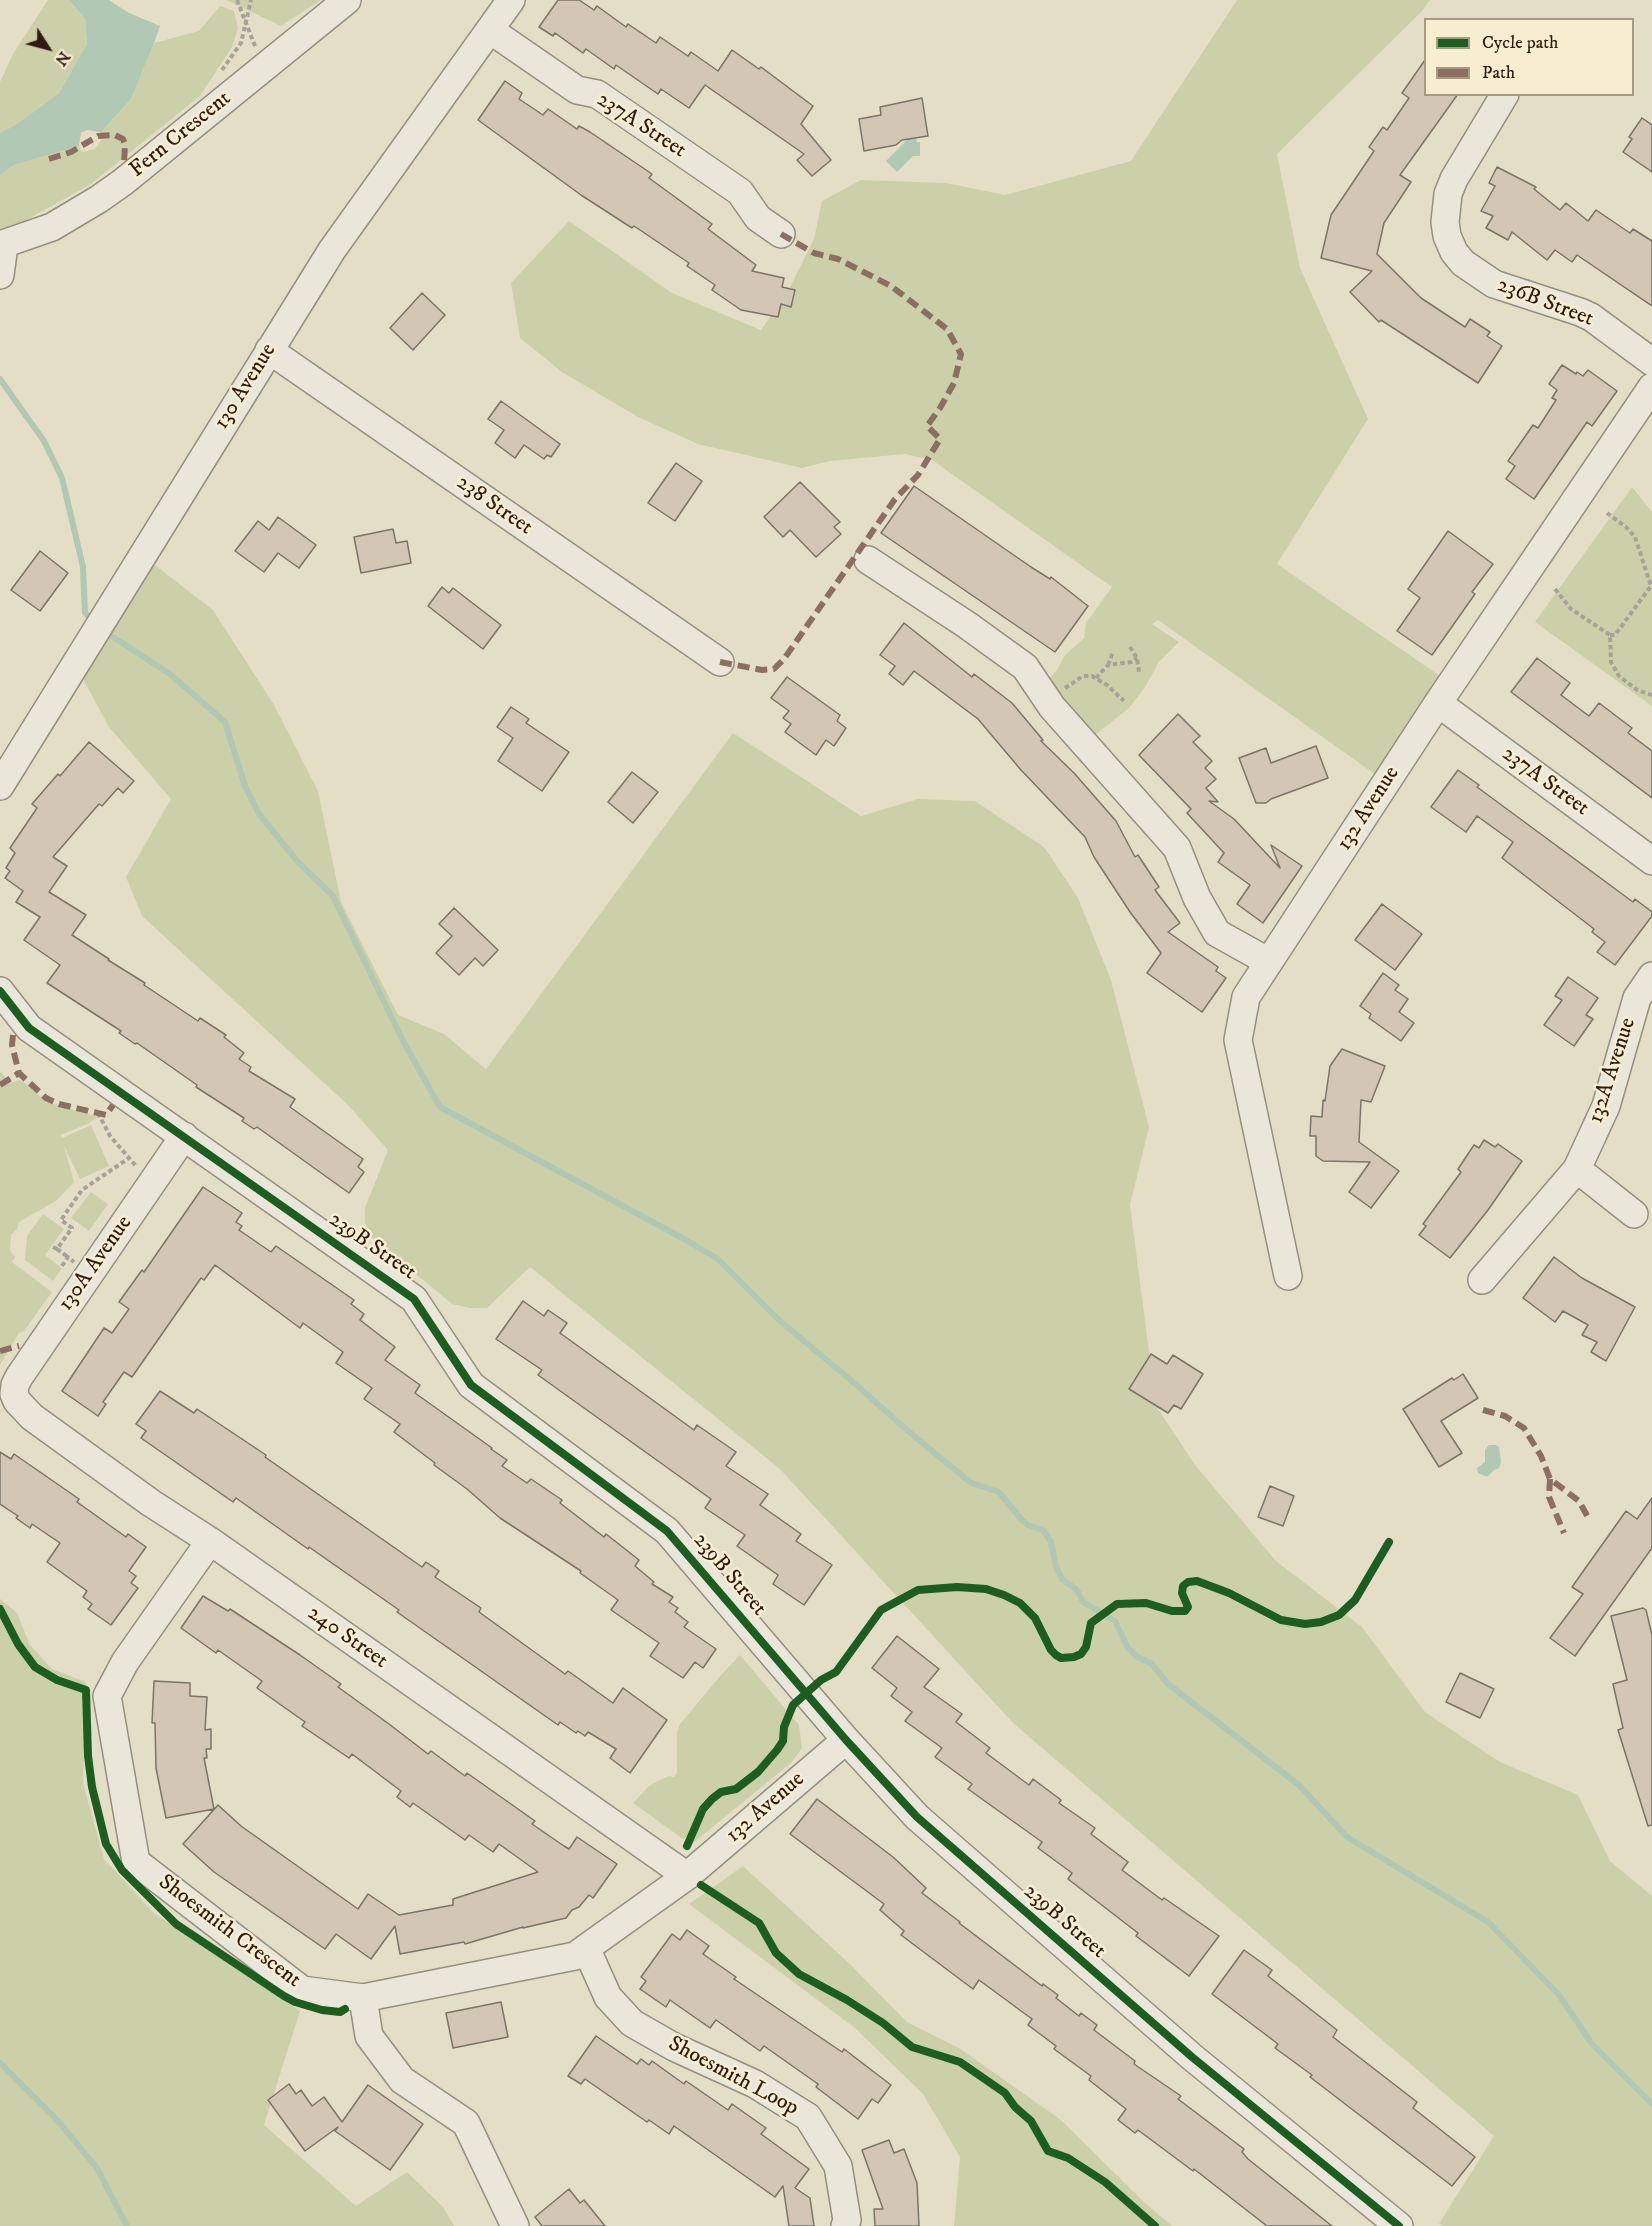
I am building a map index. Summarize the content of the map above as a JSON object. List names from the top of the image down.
{
  "streets": {
    "street": [
      "237A Street",
      "Fern Crescent",
      "236B Street",
      "130 Avenue",
      "238 Street",
      "132 Avenue",
      "132A Avenue",
      "239B Street",
      "130A Avenue",
      "240 Street",
      "Shoesmith Crescent",
      "Shoesmith Loop"
    ]
  },
  "crossings": [
    ["237A Street", "130 Avenue"],
    ["237A Street", "132 Avenue"],
    ["130 Avenue", "238 Street"],
    ["132 Avenue", "239B Street"],
    ["132 Avenue", "240 Street"],
    ["132 Avenue", "Shoesmith Crescent"],
    ["239B Street", "130A Avenue"],
    ["130A Avenue", "240 Street"],
    ["240 Street", "Shoesmith Crescent"],
    ["Shoesmith Crescent", "Shoesmith Loop"]
  ],
  "legend": ["Cycle path", "Path"],
  "north": "bottom right"
}
